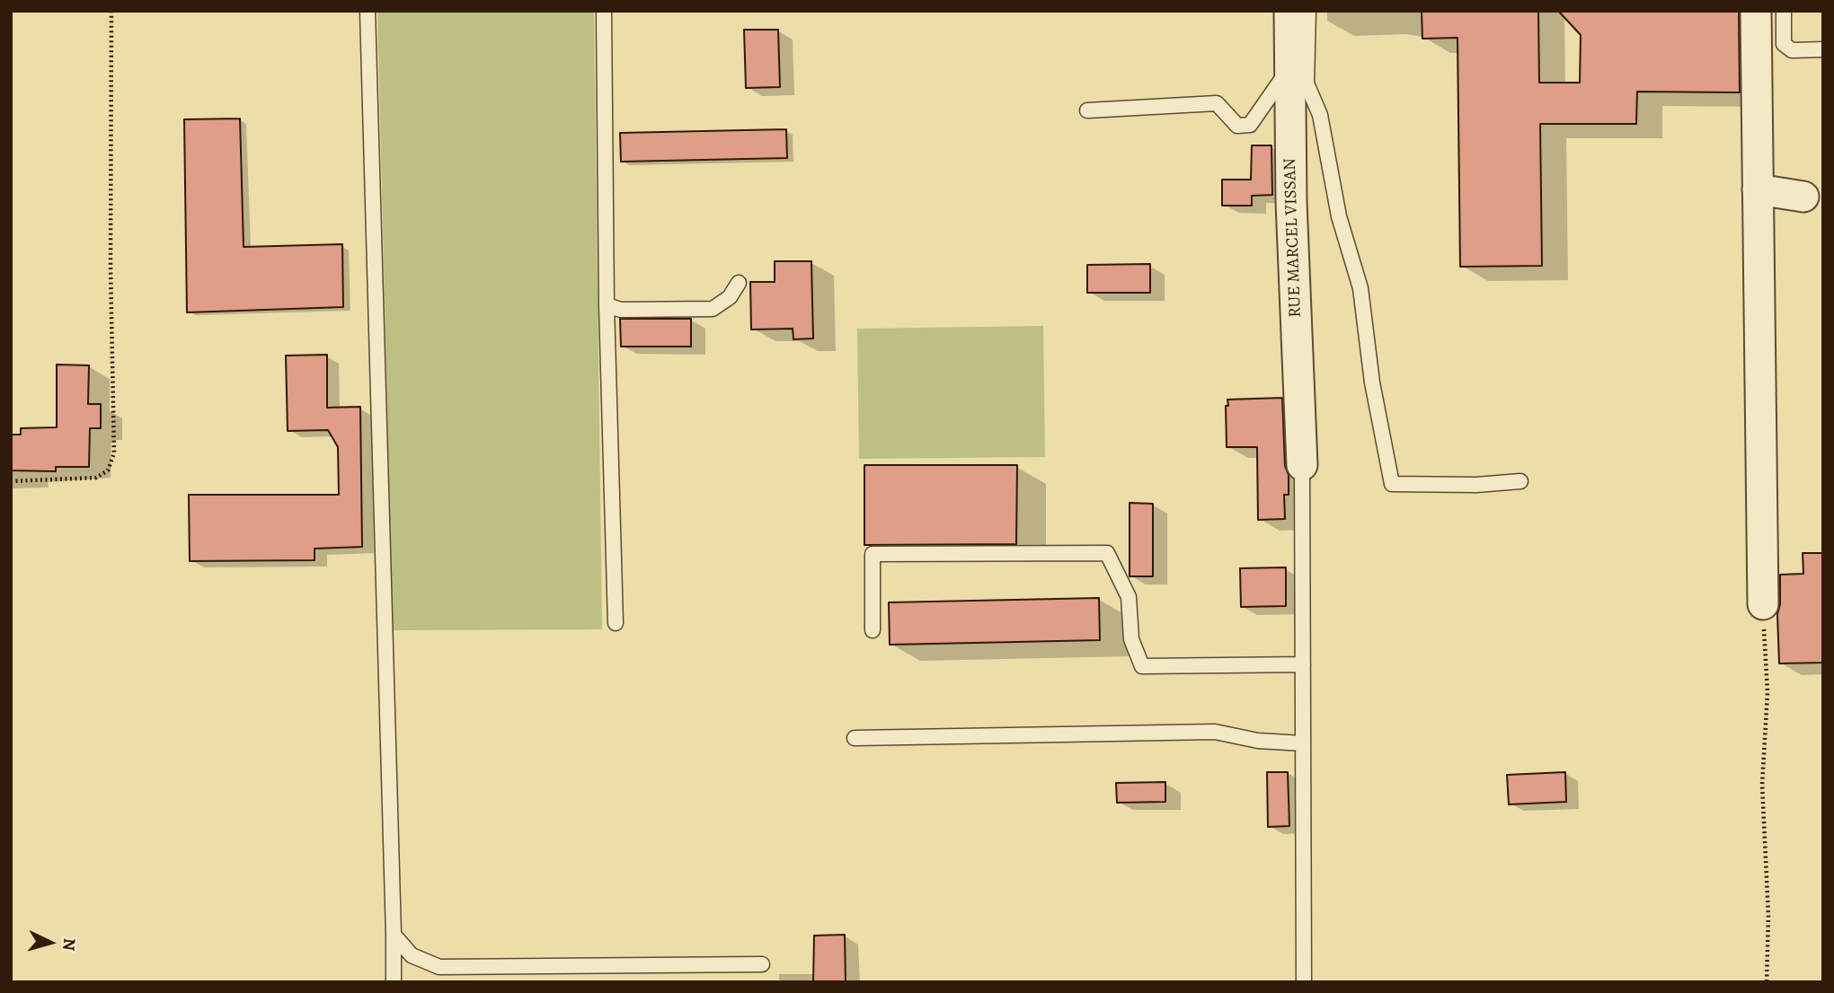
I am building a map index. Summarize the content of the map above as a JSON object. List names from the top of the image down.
{
  "streets": {
    "street": ["RUE MARCEL VISSAN"]
  },
  "north": "right"
}
